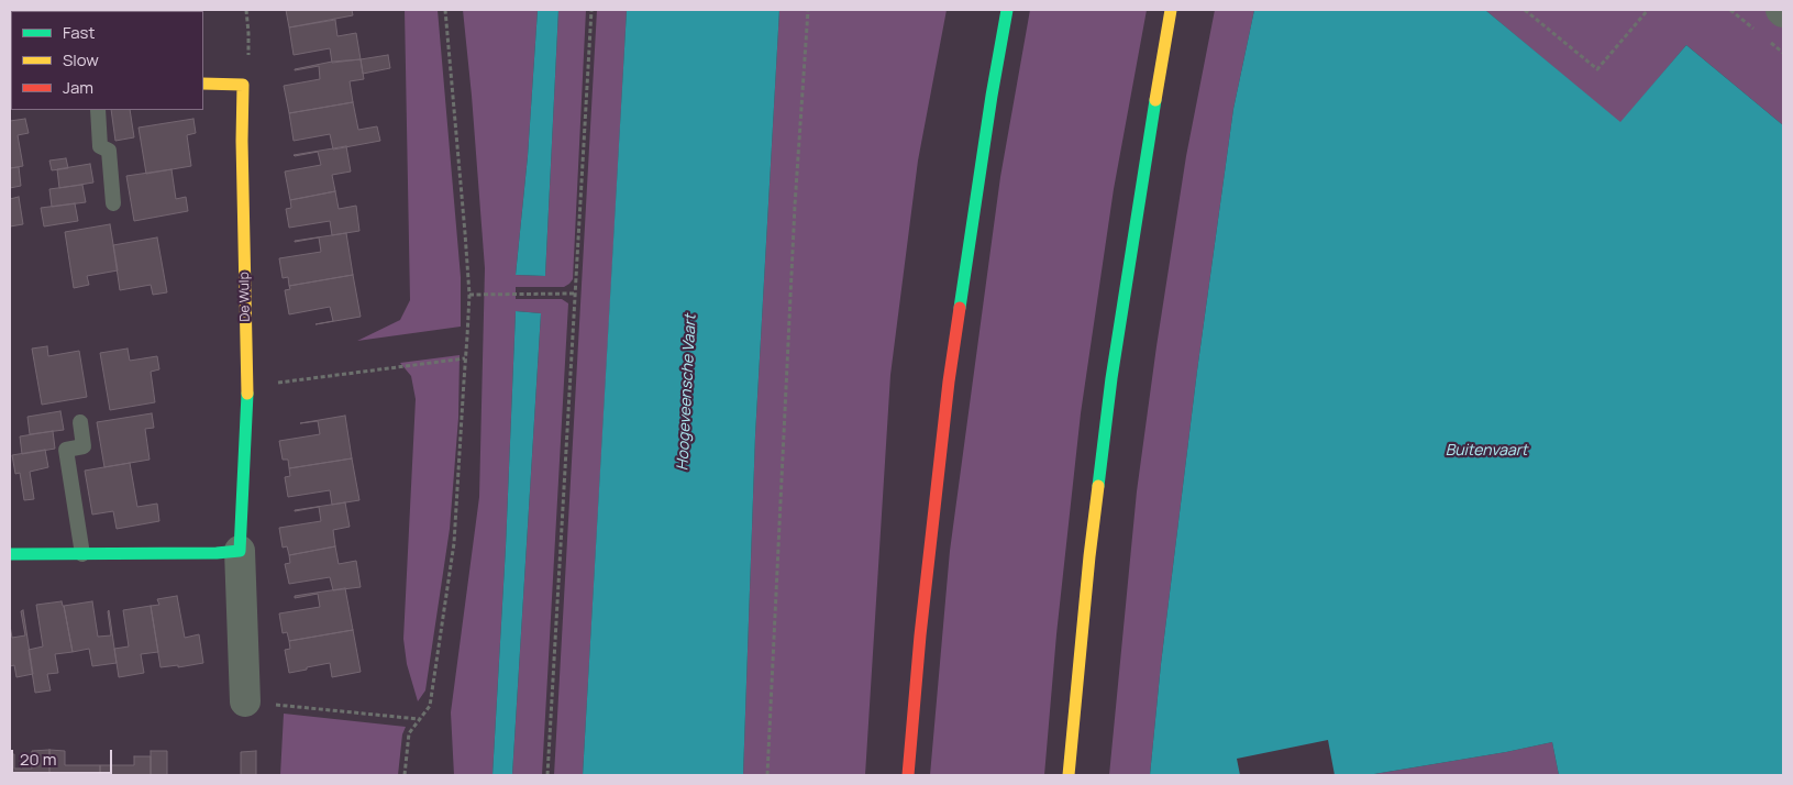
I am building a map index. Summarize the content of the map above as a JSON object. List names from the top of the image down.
{
  "streets": {
    "main road": ["De Wulp"]
  },
  "water": ["Hoogeveensche Vaart", "Buitenvaart"],
  "legend": ["Fast", "Slow", "Jam"],
  "scale_bar": "20 m"
}
